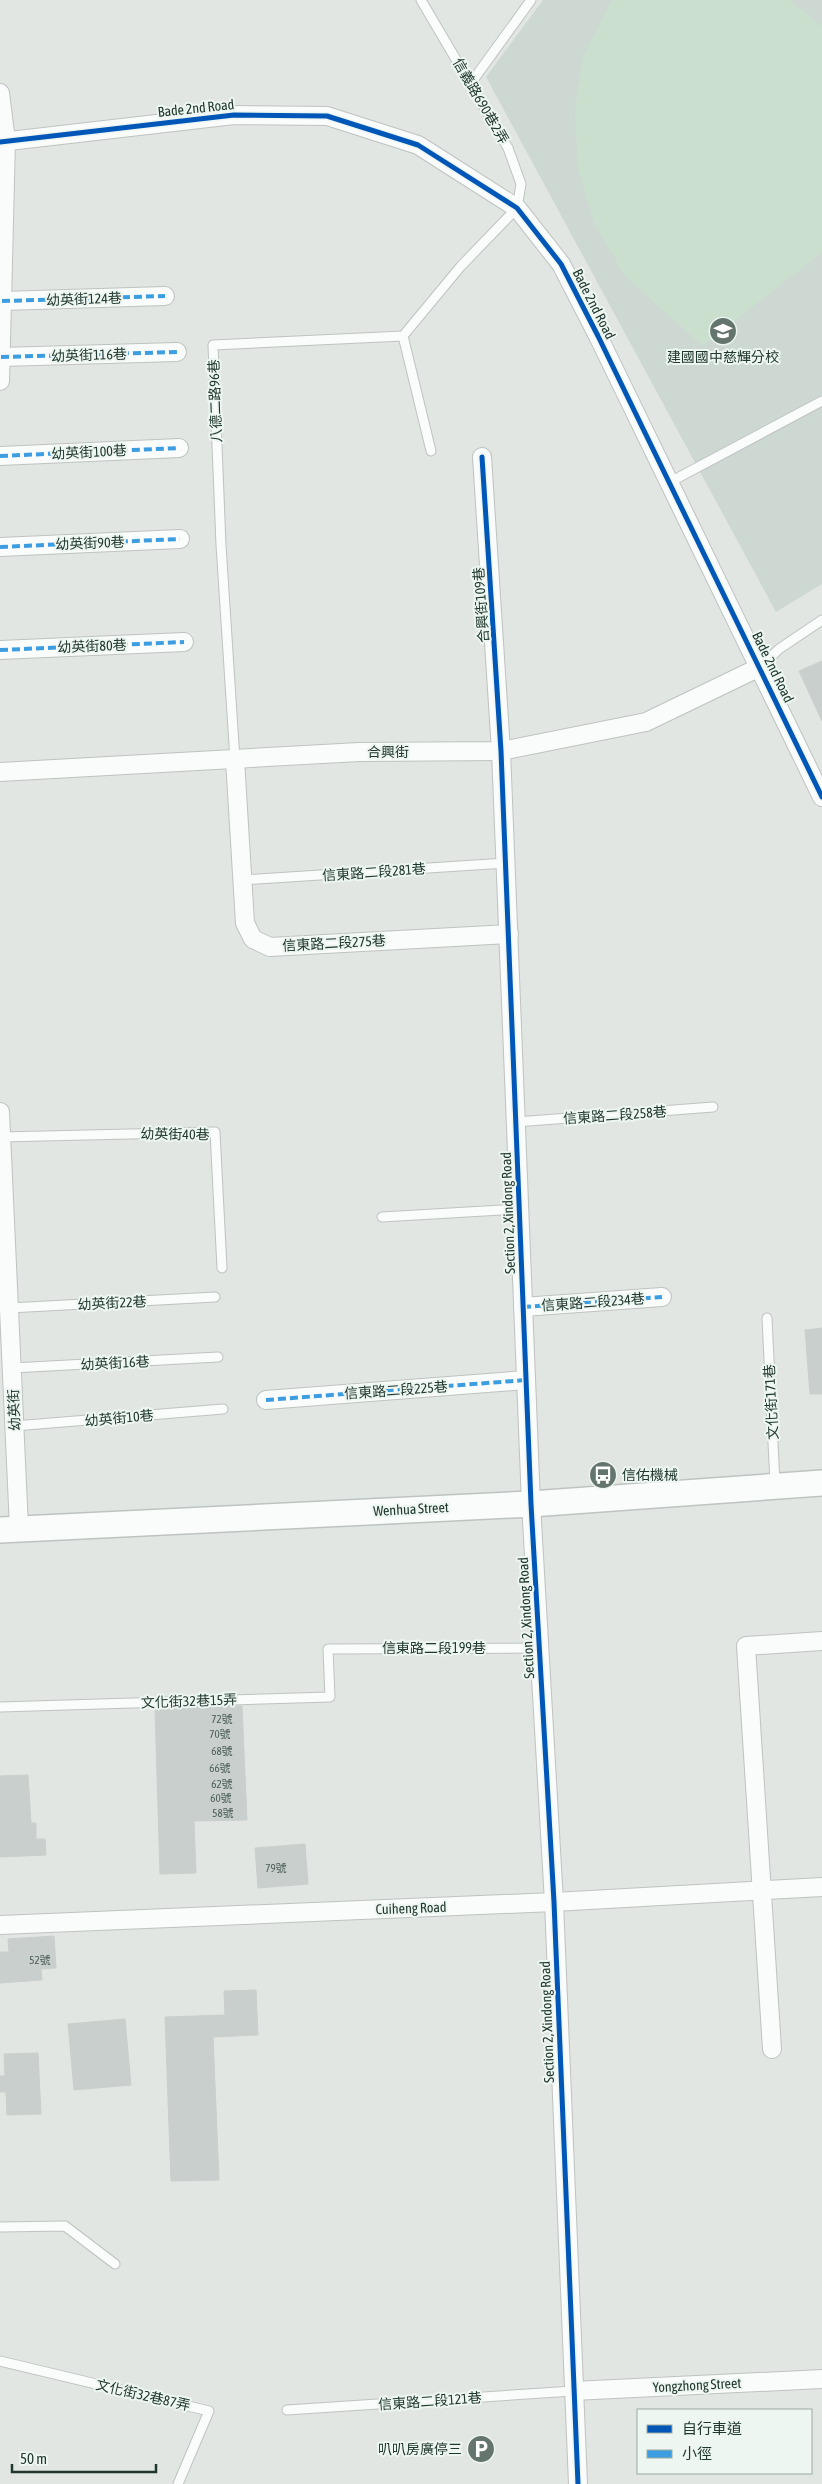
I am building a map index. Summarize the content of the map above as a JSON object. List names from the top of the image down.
{
  "streets": {
    "street": [
      "Bade 2nd Road",
      "幼英街124巷",
      "幼英街116巷",
      "幼英街100巷",
      "幼英街90巷",
      "合興街109巷",
      "幼英街80巷",
      "合興街",
      "信東路二段275巷",
      "Section 2, Xindong Road",
      "信東路二段234巷",
      "信東路二段225巷",
      "幼英街",
      "Wenhua Street",
      "Cuiheng Road",
      "Yongzhong Street"
    ],
    "lane": [
      "信義路690巷2弄",
      "八德二路96巷",
      "信東路二段281巷",
      "信東路二段258巷",
      "幼英街40巷",
      "幼英街22巷",
      "幼英街16巷",
      "文化街171巷",
      "幼英街10巷",
      "信東路二段199巷",
      "文化街32巷15弄",
      "文化街32巷87弄",
      "信東路二段121巷"
    ]
  },
  "crossings": [
    ["信義路690巷2弄", "Bade 2nd Road"],
    ["Bade 2nd Road", "合興街"],
    ["八德二路96巷", "合興街"],
    ["八德二路96巷", "信東路二段275巷"],
    ["合興街109巷", "合興街"],
    ["合興街109巷", "Section 2, Xindong Road"],
    ["合興街", "信東路二段275巷"],
    ["合興街", "Section 2, Xindong Road"],
    ["信東路二段281巷", "信東路二段275巷"],
    ["信東路二段281巷", "Section 2, Xindong Road"],
    ["信東路二段275巷", "Section 2, Xindong Road"],
    ["信東路二段258巷", "Section 2, Xindong Road"],
    ["幼英街40巷", "幼英街"],
    ["Section 2, Xindong Road", "信東路二段234巷"],
    ["Section 2, Xindong Road", "信東路二段225巷"],
    ["Section 2, Xindong Road", "Wenhua Street"],
    ["Section 2, Xindong Road", "信東路二段199巷"],
    ["Section 2, Xindong Road", "Cuiheng Road"],
    ["Section 2, Xindong Road", "Yongzhong Street"],
    ["Section 2, Xindong Road", "信東路二段121巷"],
    ["幼英街22巷", "幼英街"],
    ["幼英街16巷", "幼英街"],
    ["文化街171巷", "Wenhua Street"],
    ["幼英街", "幼英街10巷"],
    ["幼英街", "Wenhua Street"],
    ["信東路二段199巷", "文化街32巷15弄"],
    ["Yongzhong Street", "信東路二段121巷"]
  ],
  "places": {
    "school or university": ["建國國中慈輝分校"],
    "bus stop": ["信佑機械"],
    "parking": ["叭叭房廣停三"]
  },
  "house_numbers": [
    "72號",
    "70號",
    "68號",
    "66號",
    "62號",
    "60號",
    "58號",
    "79號",
    "52號"
  ],
  "legend": ["自行車道", "小徑"],
  "scale_bar": "50 m"
}
